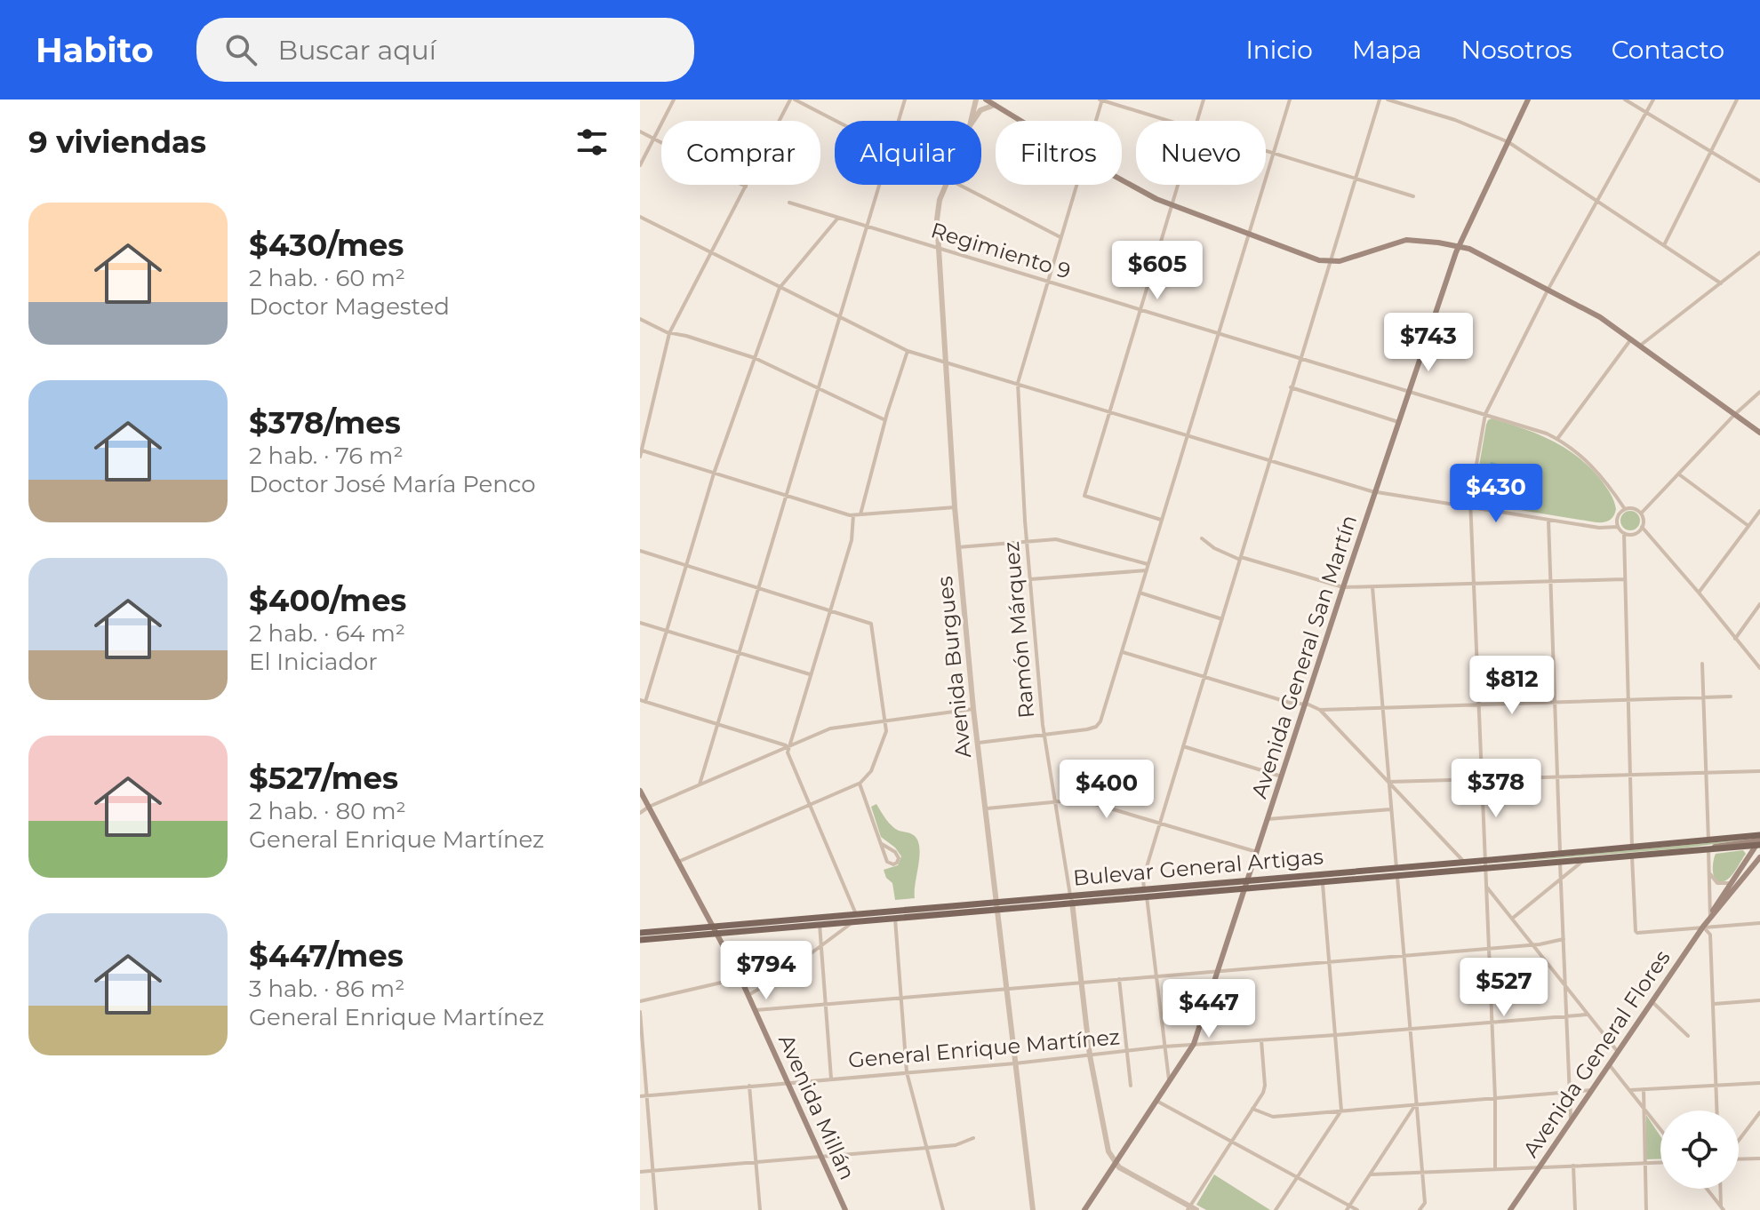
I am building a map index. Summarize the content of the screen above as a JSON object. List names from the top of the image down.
{
  "streets": {
    "main road": [
      "Avenida General San Martín",
      "Bulevar General Artigas",
      "Avenida General Flores",
      "Avenida Millán"
    ],
    "street": [
      "Regimiento 9",
      "Ramón Márquez",
      "Avenida Burgues",
      "General Enrique Martínez"
    ]
  },
  "crossings": [
    ["Regimiento 9", "Ramón Márquez"],
    ["Regimiento 9", "Avenida General San Martín"],
    ["Regimiento 9", "Avenida Burgues"],
    ["Ramón Márquez", "Avenida General San Martín"],
    ["Ramón Márquez", "Bulevar General Artigas"],
    ["Ramón Márquez", "General Enrique Martínez"],
    ["Avenida General San Martín", "Bulevar General Artigas"],
    ["Avenida General San Martín", "General Enrique Martínez"],
    ["Avenida Burgues", "Bulevar General Artigas"],
    ["Avenida Burgues", "General Enrique Martínez"],
    ["Bulevar General Artigas", "Avenida General Flores"],
    ["Bulevar General Artigas", "Avenida Millán"],
    ["General Enrique Martínez", "Avenida Millán"]
  ],
  "page": {
    "header": "Habito",
    "search": "Buscar aquí",
    "nav": [
      "Inicio",
      "Mapa",
      "Nosotros",
      "Contacto"
    ],
    "heading": "9 viviendas",
    "chip": [
      "Comprar",
      "Alquilar",
      "Filtros",
      "Nuevo"
    ],
    "list": [
      {
        "name": "$430/mes",
        "note": "2 hab. · 60 m² · Doctor Magested"
      },
      {
        "name": "$378/mes",
        "note": "2 hab. · 76 m² · Doctor José María Penco"
      },
      {
        "name": "$400/mes",
        "note": "2 hab. · 64 m² · El Iniciador"
      },
      {
        "name": "$527/mes",
        "note": "2 hab. · 80 m² · General Enrique Martínez"
      },
      {
        "name": "$447/mes",
        "note": "3 hab. · 86 m² · General Enrique Martínez"
      }
    ],
    "price": [
      "$605",
      "$743",
      "$430",
      "$812",
      "$378",
      "$400",
      "$794",
      "$527",
      "$447"
    ]
  }
}
